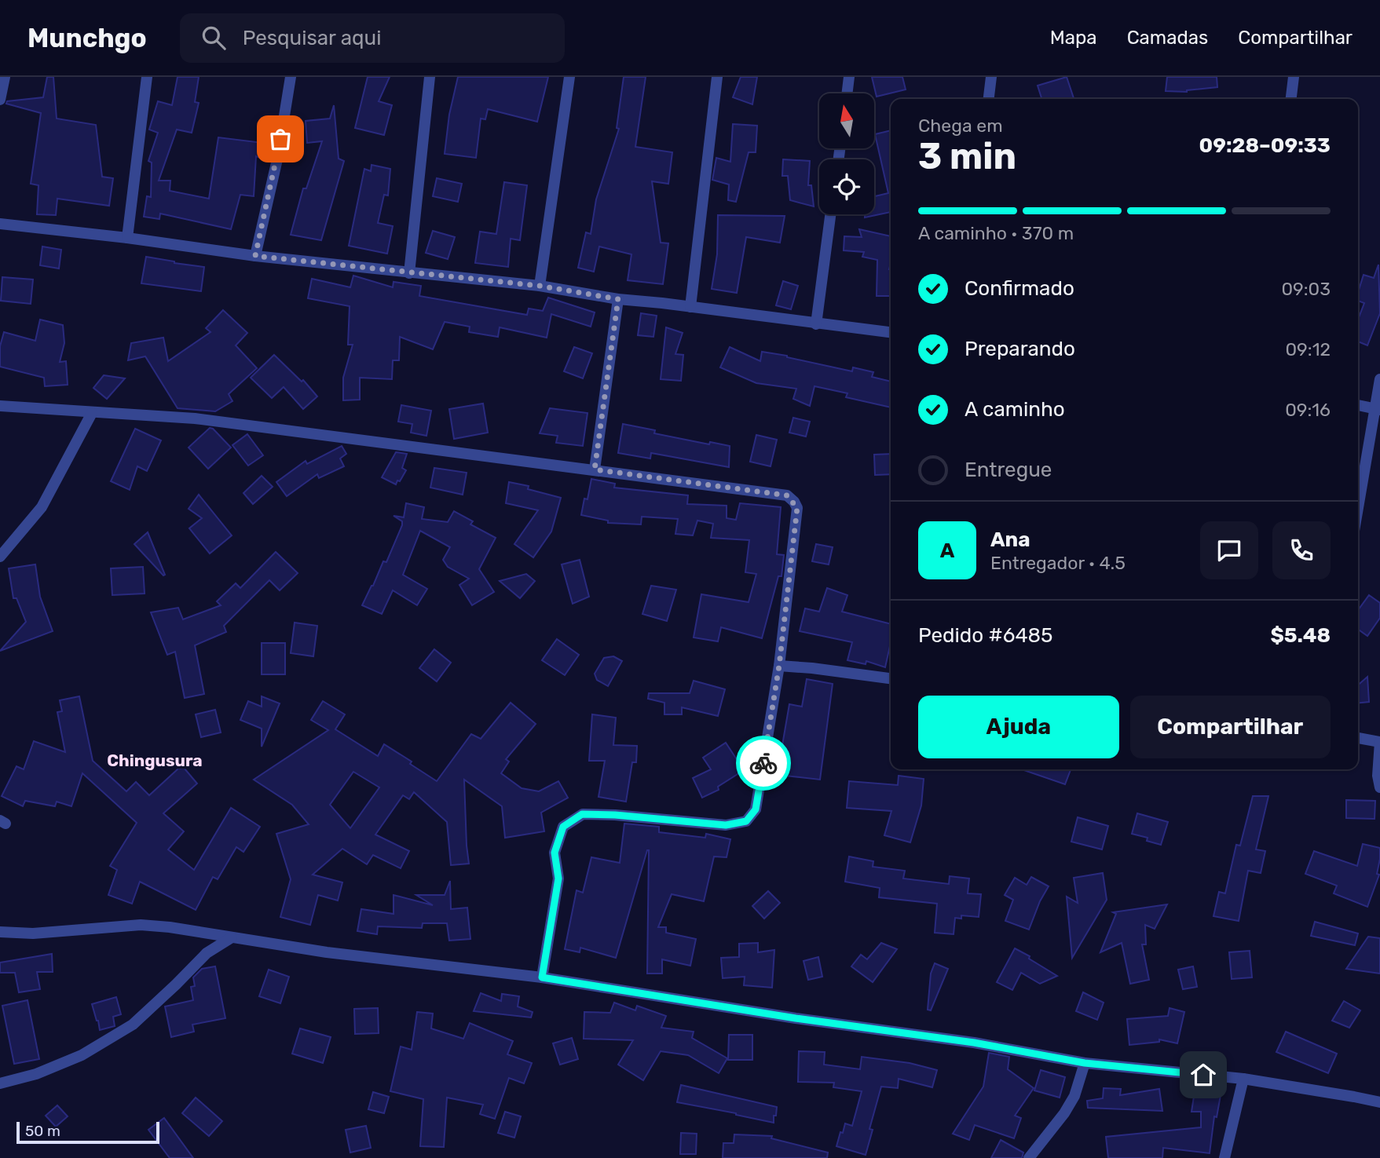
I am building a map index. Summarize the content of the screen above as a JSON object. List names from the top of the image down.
{
  "districts": ["Chingusura"],
  "scale_bar": "50 m",
  "north": "top",
  "page": {
    "header": "Munchgo",
    "search": "Pesquisar aqui",
    "nav": ["Mapa", "Camadas", "Compartilhar"],
    "heading": ["3 min", "Chega em", "09:28–09:33"],
    "panel": [
      "Ana",
      "Entregador · 4.5",
      "Pedido #6485",
      "$5.48"
    ],
    "bar": "A caminho · 370 m",
    "list": [
      ["Confirmado", "09:03"],
      ["Preparando", "09:12"],
      ["A caminho", "09:16"],
      "Entregue"
    ],
    "round": "A",
    "buttons": ["Ajuda", "Compartilhar"],
    "scale": "50 m"
  }
}
